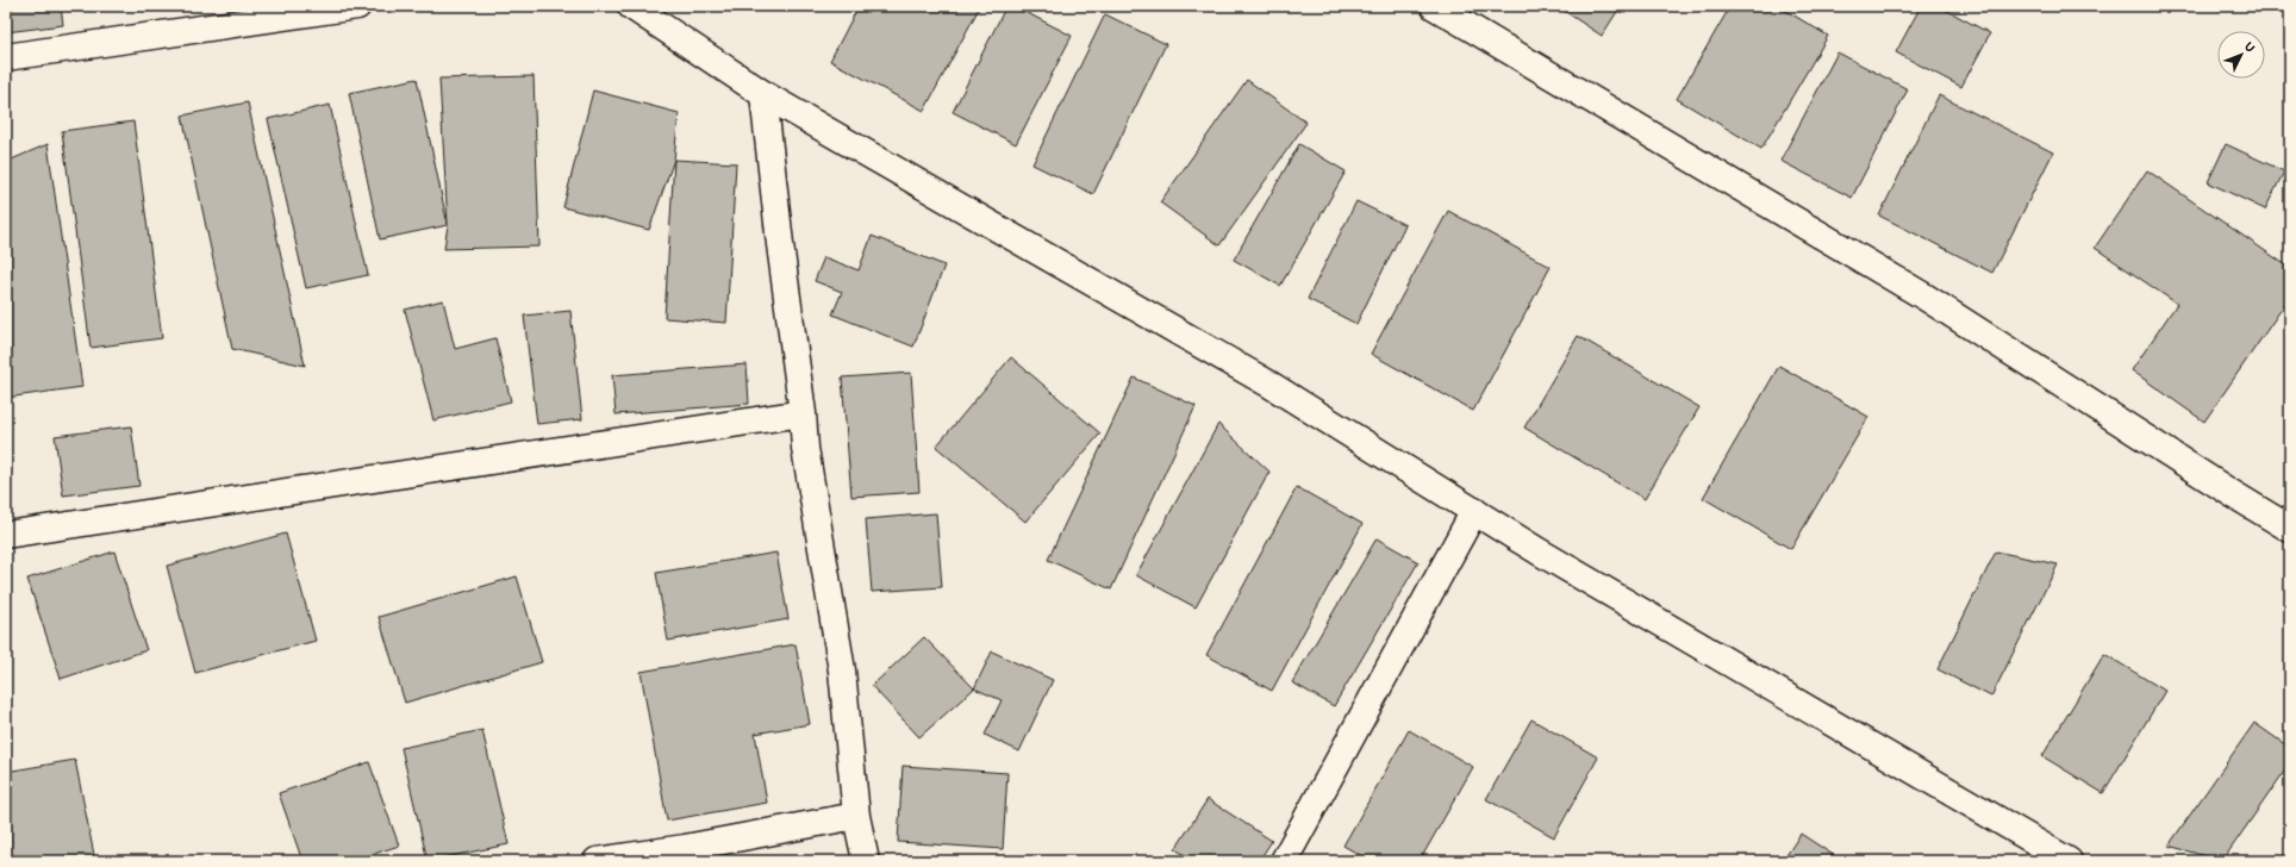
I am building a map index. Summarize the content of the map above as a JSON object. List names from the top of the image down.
{
  "north": "top right"
}
